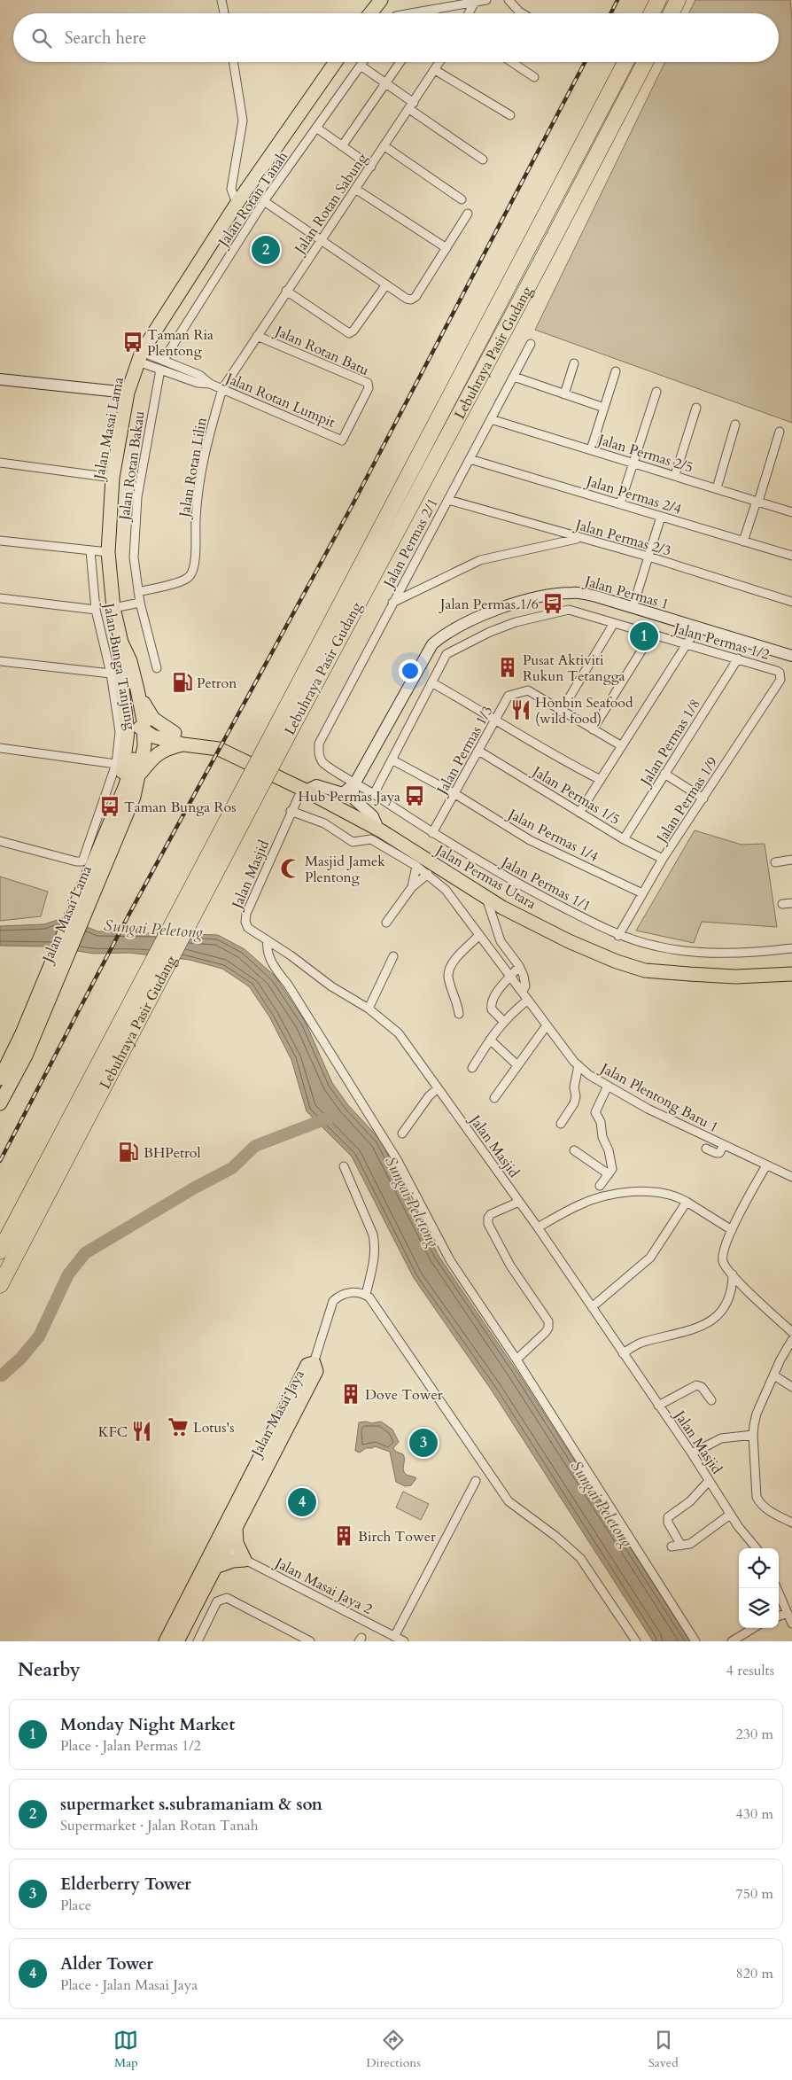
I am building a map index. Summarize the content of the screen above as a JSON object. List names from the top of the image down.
{
  "streets": {
    "highway": ["Lebuhraya Pasir Gudang"],
    "main road": ["Jalan Masai Lama", "Jalan Permas Utara", "Jalan Masai Jaya"],
    "street": [
      "Jalan Rotan Tanah",
      "Jalan Rotan Sabung",
      "Jalan Rotan Batu",
      "Jalan Rotan Lumpit",
      "Jalan Permas 2/5",
      "Jalan Rotan Bakau",
      "Jalan Rotan Lilin",
      "Jalan Permas 2/4",
      "Jalan Permas 2/3",
      "Jalan Permas 2/1",
      "Jalan Permas 1",
      "Jalan Permas 1/2",
      "Jalan Bunga Tanjung",
      "Jalan Permas 1/8",
      "Jalan Permas 1/3",
      "Jalan Permas 1/5",
      "Jalan Permas 1/9",
      "Jalan Permas 1/4",
      "Jalan Masjid",
      "Jalan Permas 1/1",
      "Jalan Plentong Baru 1",
      "Jalan Masai Jaya 2"
    ]
  },
  "crossings": [
    ["Jalan Rotan Tanah", "Jalan Rotan Lumpit"],
    ["Jalan Rotan Sabung", "Jalan Rotan Batu"],
    ["Jalan Rotan Sabung", "Jalan Rotan Lumpit"],
    ["Jalan Rotan Sabung", "Jalan Rotan Lilin"],
    ["Jalan Rotan Batu", "Jalan Rotan Lumpit"],
    ["Jalan Rotan Lumpit", "Jalan Masai Lama"],
    ["Jalan Rotan Lumpit", "Jalan Rotan Bakau"],
    ["Jalan Rotan Lumpit", "Jalan Rotan Lilin"],
    ["Jalan Masai Lama", "Jalan Permas Utara"],
    ["Jalan Permas 2/5", "Jalan Permas 2/1"],
    ["Jalan Rotan Bakau", "Jalan Rotan Lilin"],
    ["Jalan Permas 2/4", "Jalan Permas 2/1"],
    ["Jalan Permas 2/3", "Jalan Permas 2/1"],
    ["Jalan Permas 2/1", "Jalan Permas 1/1"],
    ["Jalan Permas 1", "Jalan Permas 1/1"],
    ["Jalan Permas 1/2", "Jalan Permas 1/8"],
    ["Jalan Permas 1/2", "Jalan Permas 1/9"],
    ["Jalan Permas 1/2", "Jalan Permas 1/4"],
    ["Jalan Permas 1/2", "Jalan Permas 1/1"],
    ["Jalan Permas 1/8", "Jalan Permas 1/5"],
    ["Jalan Permas 1/3", "Jalan Permas 1/5"],
    ["Jalan Permas 1/3", "Jalan Permas 1/4"],
    ["Jalan Permas 1/3", "Jalan Permas 1/1"],
    ["Jalan Permas 1/5", "Jalan Permas 1/9"],
    ["Jalan Permas 1/9", "Jalan Permas 1/4"],
    ["Jalan Permas 1/9", "Jalan Permas 1/1"],
    ["Jalan Masjid", "Jalan Permas Utara"],
    ["Jalan Masjid", "Jalan Plentong Baru 1"],
    ["Jalan Masai Jaya", "Jalan Masai Jaya 2"]
  ],
  "water": ["Sungai Peletong"],
  "places": {
    "bus stop": [
      "Taman Ria Plentong",
      "Jalan Permas 1/6",
      "Hub Permas Jaya",
      "Taman Bunga Ros"
    ],
    "building": ["Pusat Aktiviti Rukun Tetangga", "Dove Tower", "Birch Tower"],
    "fuel station": ["Petron", "BHPetrol"],
    "restaurant": ["Honbin Seafood (wild food)", "KFC"],
    "mosque": ["Masjid Jamek Plentong"],
    "supermarket": ["Lotus's"]
  },
  "page": {
    "search": "Search here",
    "pins": [
      "2",
      "1",
      "3",
      "4"
    ],
    "heading": ["Nearby", "4 results"],
    "list": [
      {
        "mark": "1",
        "name": "Monday Night Market",
        "note": "Place · Jalan Permas 1/2",
        "value": "230 m"
      },
      {
        "mark": "2",
        "name": "supermarket s.subramaniam & son",
        "note": "Supermarket · Jalan Rotan Tanah",
        "value": "430 m"
      },
      {
        "mark": "3",
        "name": "Elderberry Tower",
        "note": "Place",
        "value": "750 m"
      },
      {
        "mark": "4",
        "name": "Alder Tower",
        "note": "Place · Jalan Masai Jaya",
        "value": "820 m"
      }
    ],
    "nav": ["Map", "Directions", "Saved"]
  }
}
